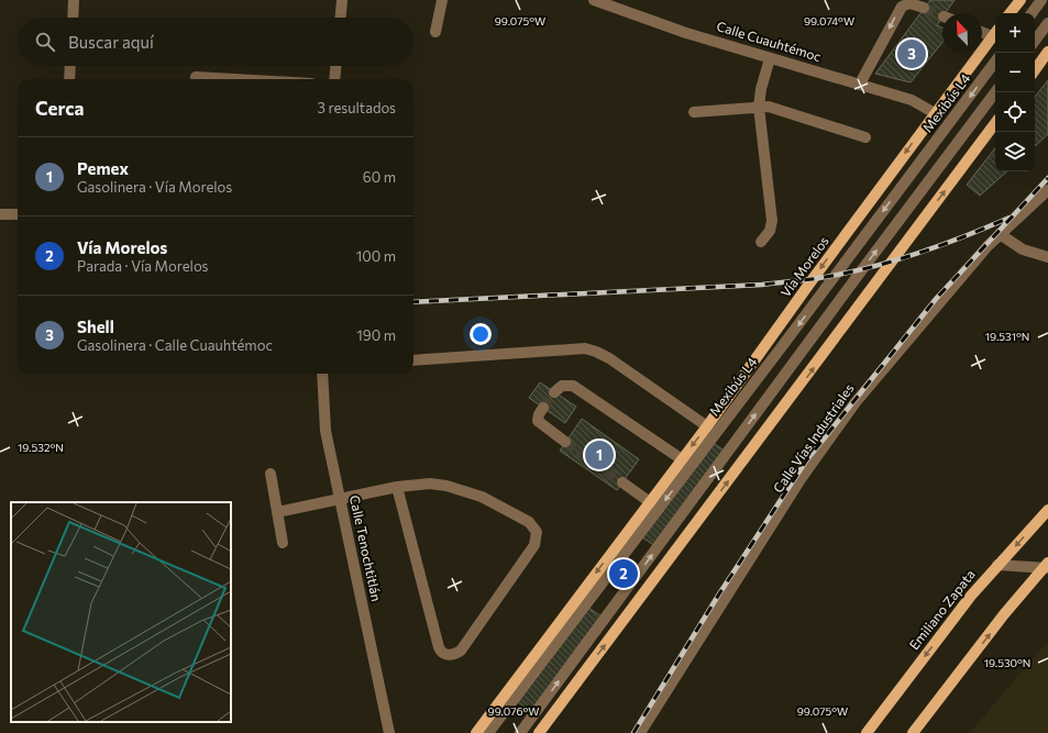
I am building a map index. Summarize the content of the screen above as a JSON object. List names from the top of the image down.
{
  "streets": {
    "main road": ["Vía Morelos", "Emiliano Zapata"],
    "street": [
      "Calle Cuauhtémoc",
      "Mexibús L4",
      "Calle Vías Industriales",
      "Calle Tenochtitlán"
    ]
  },
  "crossings": [
    ["Calle Cuauhtémoc", "Vía Morelos"]
  ],
  "north": "top left",
  "page": {
    "map_buttons": ["+", "−"],
    "search": "Buscar aquí",
    "pins": ["3", "1", "2"],
    "heading": ["Cerca", "3 resultados"],
    "list": [
      {
        "mark": "1",
        "name": "Pemex",
        "note": "Gasolinera · Vía Morelos",
        "value": "60 m"
      },
      {
        "mark": "2",
        "name": "Vía Morelos",
        "note": "Parada · Vía Morelos",
        "value": "100 m"
      },
      {
        "mark": "3",
        "name": "Shell",
        "note": "Gasolinera · Calle Cuauhtémoc",
        "value": "190 m"
      }
    ]
  },
  "coordinates": [
    "99.075°W",
    "99.074°W",
    "19.531°N",
    "19.532°N",
    "19.530°N",
    "99.076°W"
  ]
}
